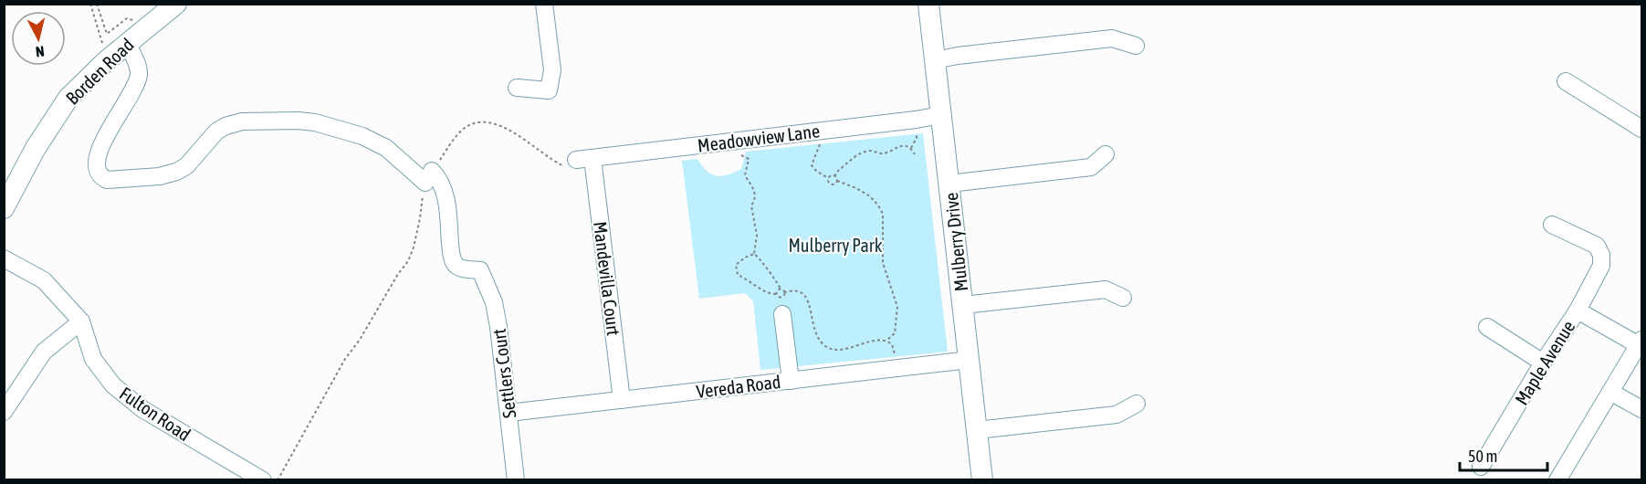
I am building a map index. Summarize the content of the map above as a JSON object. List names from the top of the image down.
{
  "streets": {
    "main road": ["Borden Road", "Mulberry Drive"],
    "street": [
      "Meadowview Lane",
      "Mandevilla Court",
      "Maple Avenue",
      "Settlers Court",
      "Vereda Road",
      "Fulton Road"
    ]
  },
  "crossings": [
    ["Meadowview Lane", "Mulberry Drive"],
    ["Meadowview Lane", "Mandevilla Court"],
    ["Mulberry Drive", "Vereda Road"],
    ["Mandevilla Court", "Vereda Road"],
    ["Settlers Court", "Vereda Road"]
  ],
  "parks": ["Mulberry Park"],
  "scale_bar": "50 m",
  "north": "bottom"
}
